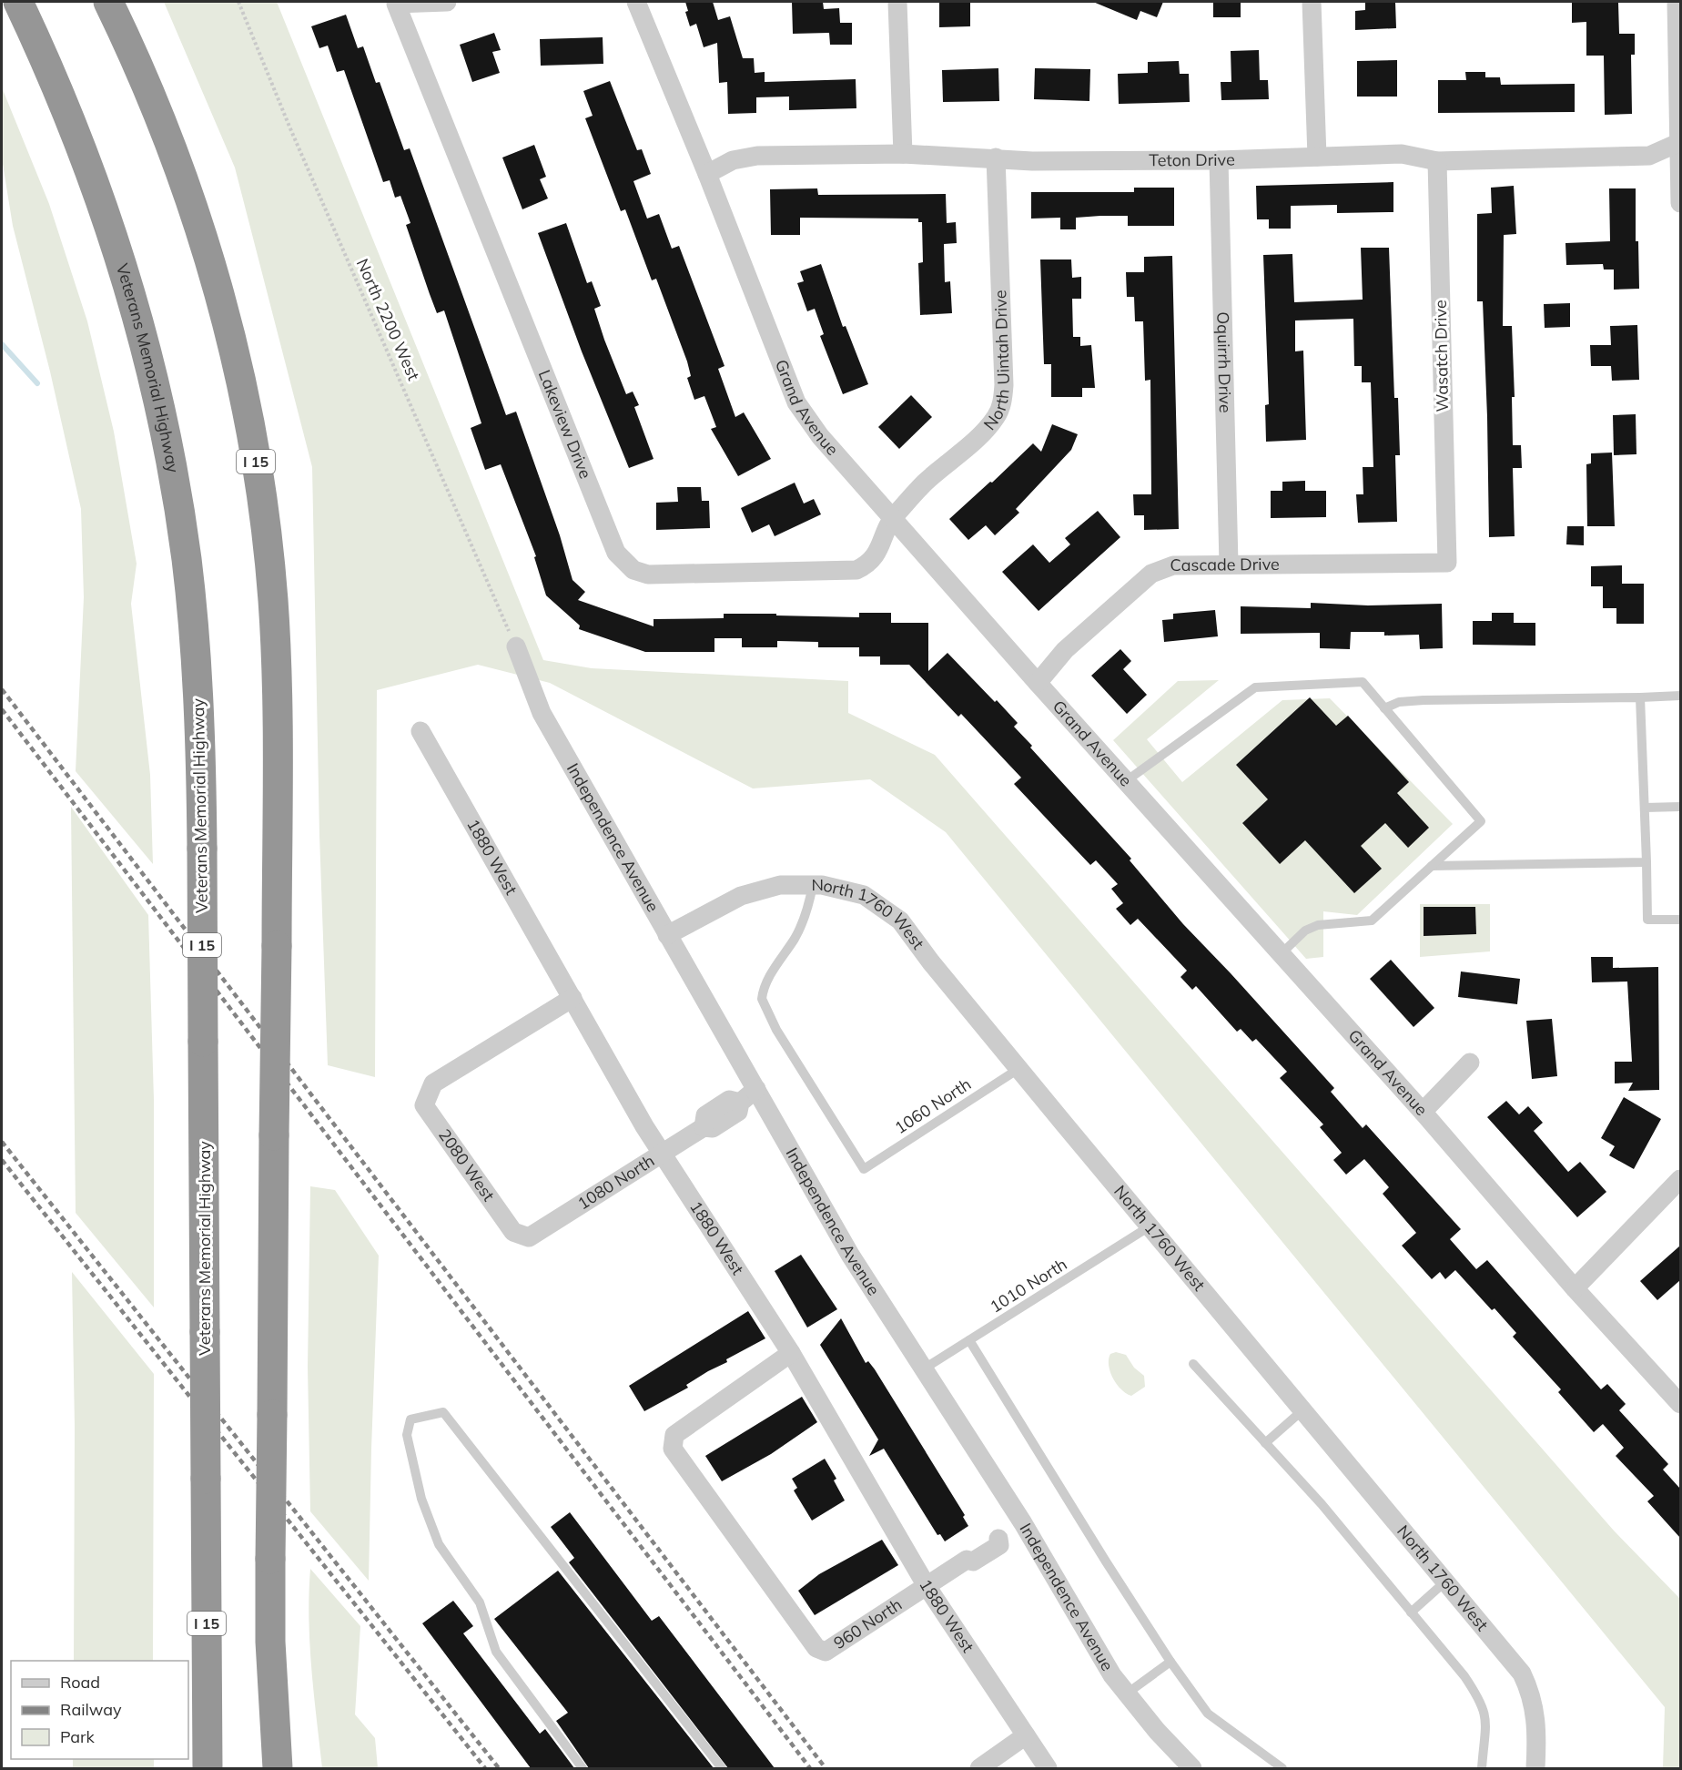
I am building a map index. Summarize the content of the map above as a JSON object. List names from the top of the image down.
{
  "streets": {
    "highway": ["Veterans Memorial Highway", "I 15"],
    "street": [
      "Teton Drive",
      "Wasatch Drive",
      "North Uintah Drive",
      "Oquirrh Drive",
      "Grand Avenue",
      "Lakeview Drive",
      "Cascade Drive",
      "Independence Avenue",
      "1880 West",
      "North 1760 West",
      "2080 West",
      "1080 North",
      "960 North"
    ],
    "lane": ["1060 North", "1010 North"],
    "path": ["North 2200 West"]
  },
  "crossings": [
    ["Teton Drive", "Wasatch Drive"],
    ["Teton Drive", "North Uintah Drive"],
    ["Teton Drive", "Oquirrh Drive"],
    ["Teton Drive", "Grand Avenue"],
    ["North 2200 West", "Independence Avenue"],
    ["Wasatch Drive", "Cascade Drive"],
    ["North Uintah Drive", "Grand Avenue"],
    ["North Uintah Drive", "Lakeview Drive"],
    ["Oquirrh Drive", "Cascade Drive"],
    ["Grand Avenue", "Lakeview Drive"],
    ["Grand Avenue", "Cascade Drive"],
    ["Independence Avenue", "North 1760 West"],
    ["Independence Avenue", "1080 North"],
    ["Independence Avenue", "1010 North"],
    ["Independence Avenue", "960 North"],
    ["1880 West", "2080 West"],
    ["1880 West", "1080 North"],
    ["1880 West", "960 North"],
    ["North 1760 West", "1060 North"],
    ["North 1760 West", "1010 North"],
    ["2080 West", "1080 North"]
  ],
  "legend": ["Road", "Railway", "Park"]
}
